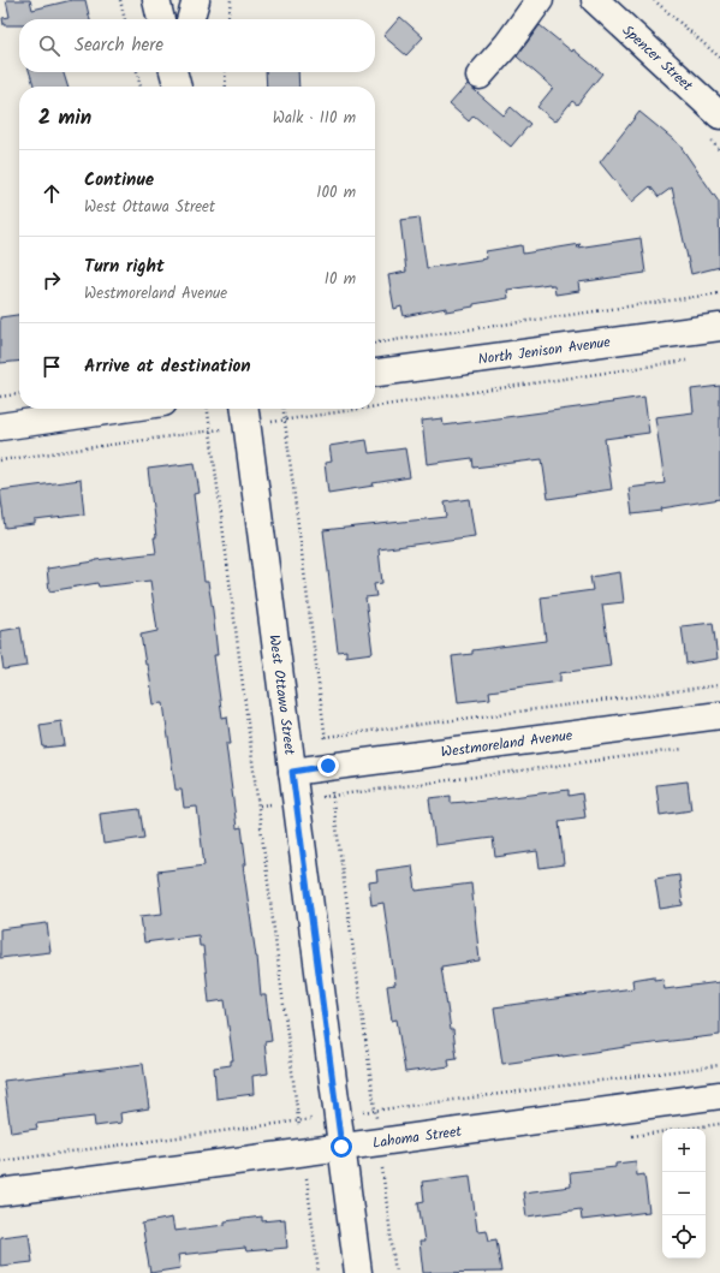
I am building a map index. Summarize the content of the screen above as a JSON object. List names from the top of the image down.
{
  "streets": {
    "street": [
      "Spencer Street",
      "North Jenison Avenue",
      "West Ottawa Street",
      "Westmoreland Avenue",
      "Lahoma Street"
    ]
  },
  "crossings": [
    ["West Ottawa Street", "Westmoreland Avenue"],
    ["West Ottawa Street", "Lahoma Street"]
  ],
  "page": {
    "search": "Search here",
    "heading": ["2 min", "Walk · 110 m"],
    "list": [
      ["Continue", "West Ottawa Street", "100 m"],
      ["Turn right", "Westmoreland Avenue", "10 m"],
      "Arrive at destination"
    ],
    "map_buttons": ["+", "−"]
  }
}
